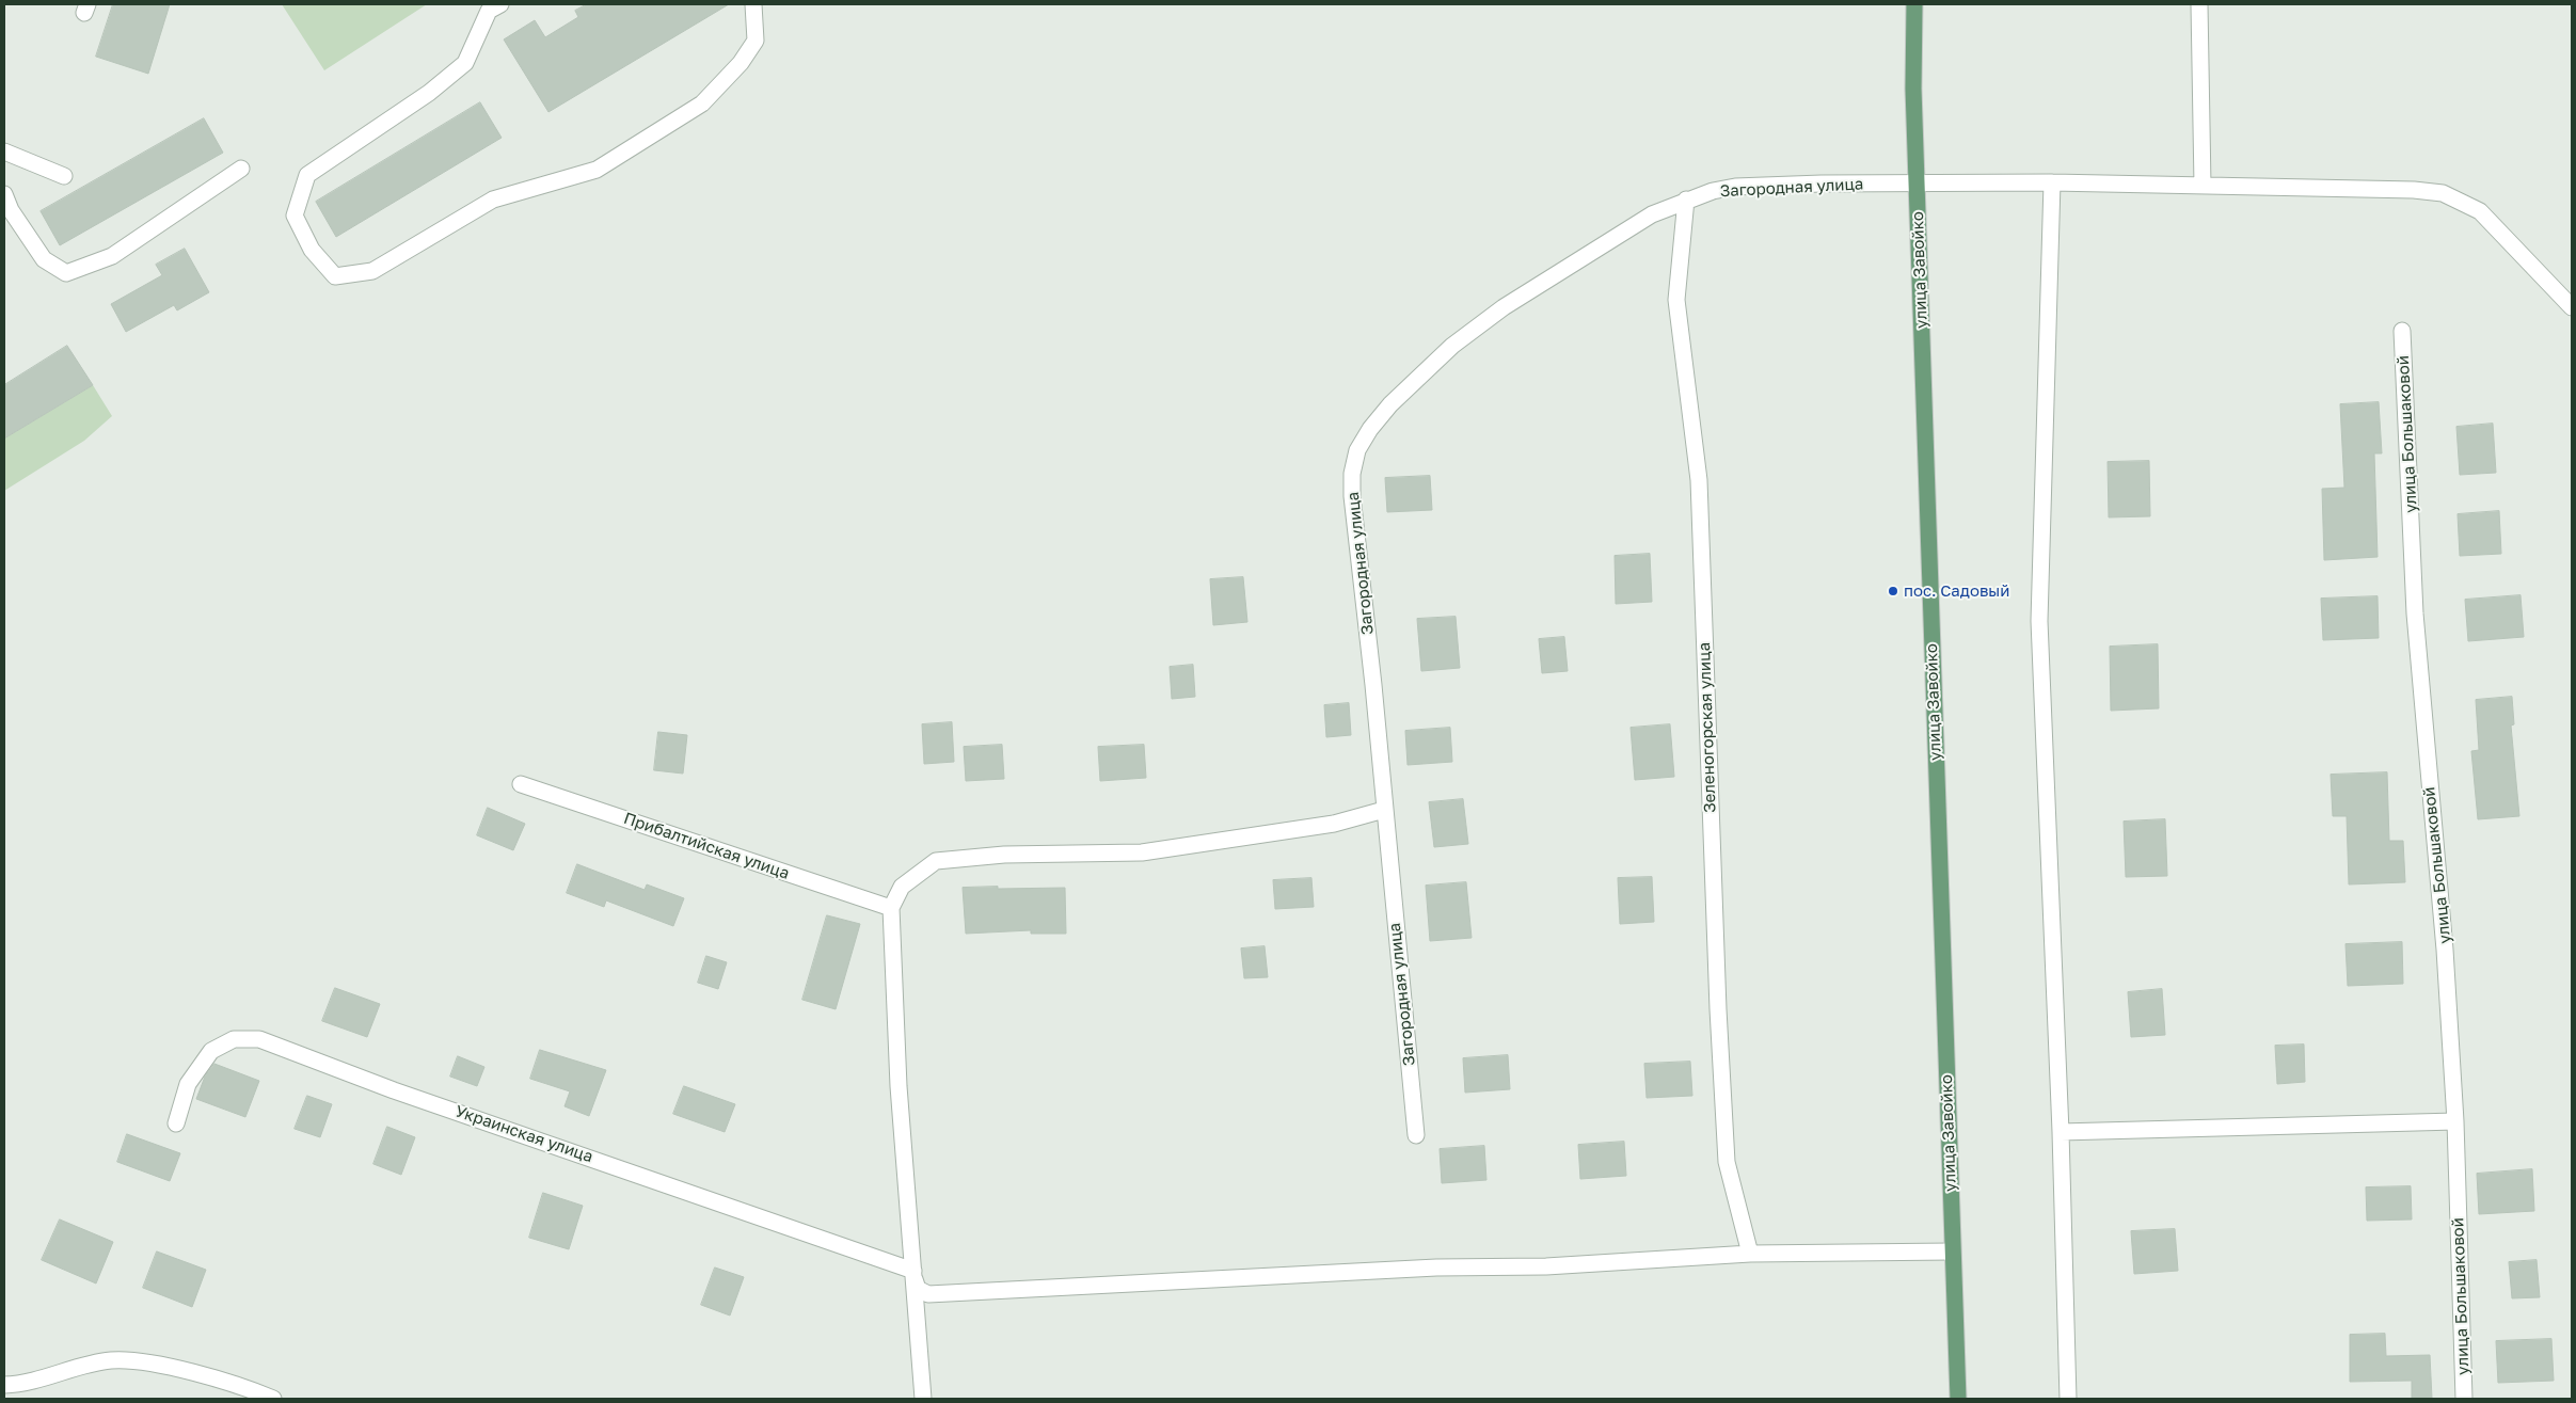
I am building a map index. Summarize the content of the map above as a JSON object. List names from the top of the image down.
{
  "streets": {
    "main road": ["улица Завойко"],
    "street": [
      "Загородная улица",
      "улица Большаковой",
      "Зеленогорская улица",
      "Прибалтийская улица",
      "Украинская улица"
    ]
  },
  "crossings": [
    ["Загородная улица", "улица Завойко"],
    ["Загородная улица", "Зеленогорская улица"],
    ["улица Завойко", "Украинская улица"],
    ["Зеленогорская улица", "Украинская улица"]
  ],
  "places": ["пос. Садовый"]
}
